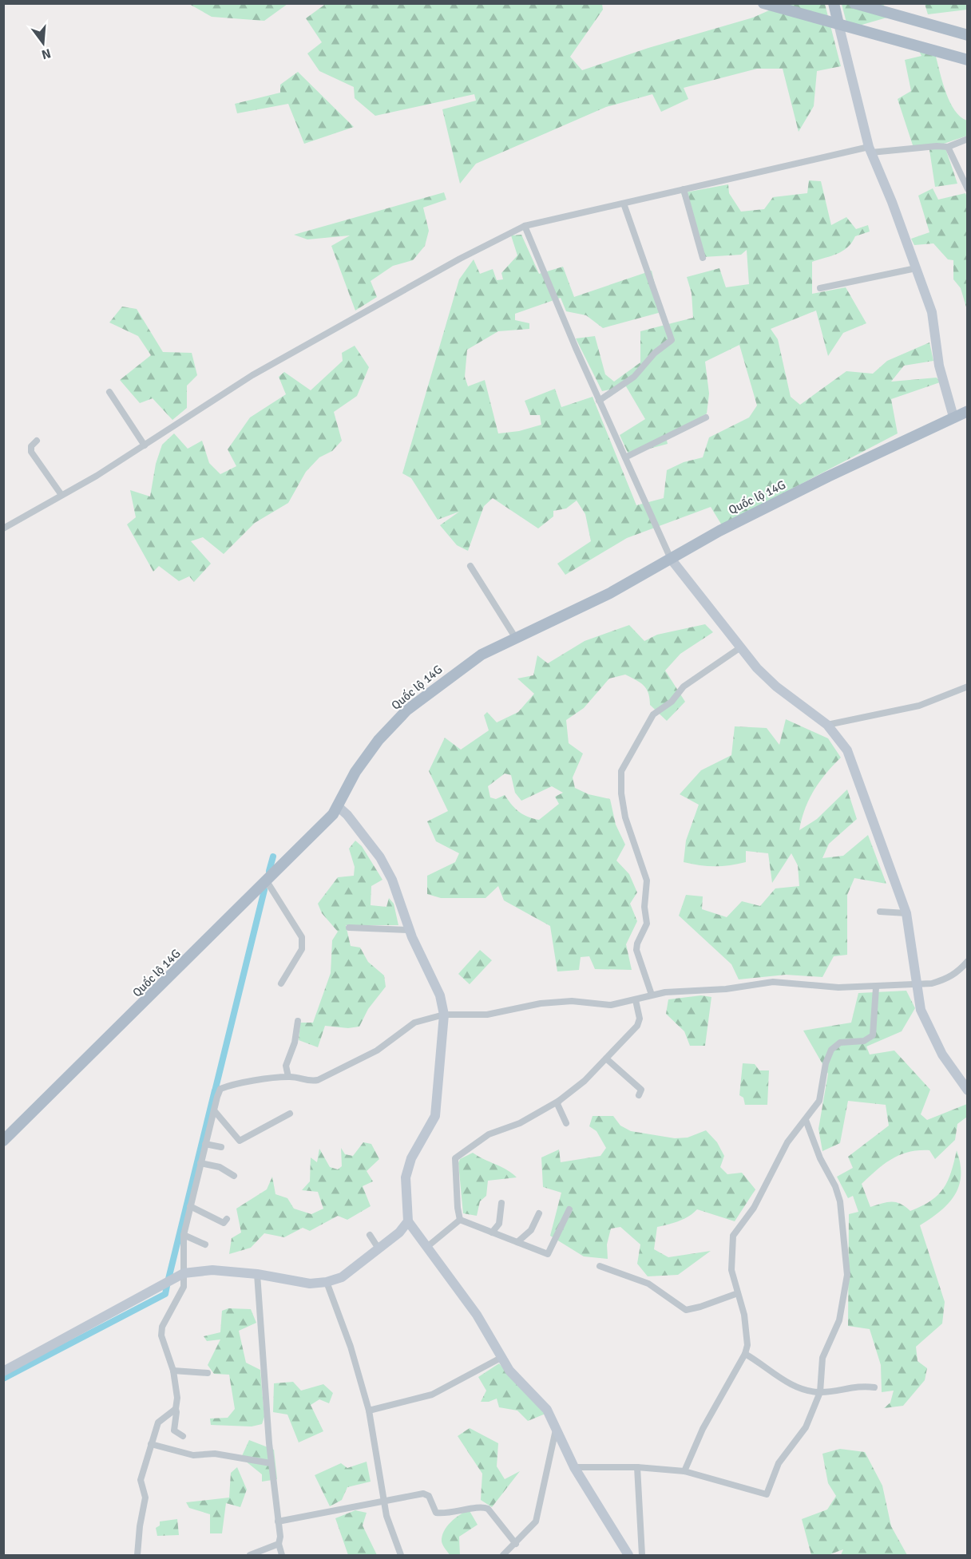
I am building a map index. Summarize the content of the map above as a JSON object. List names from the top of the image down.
{
  "streets": {
    "main road": ["Quốc lộ 14G"]
  },
  "north": "bottom"
}
